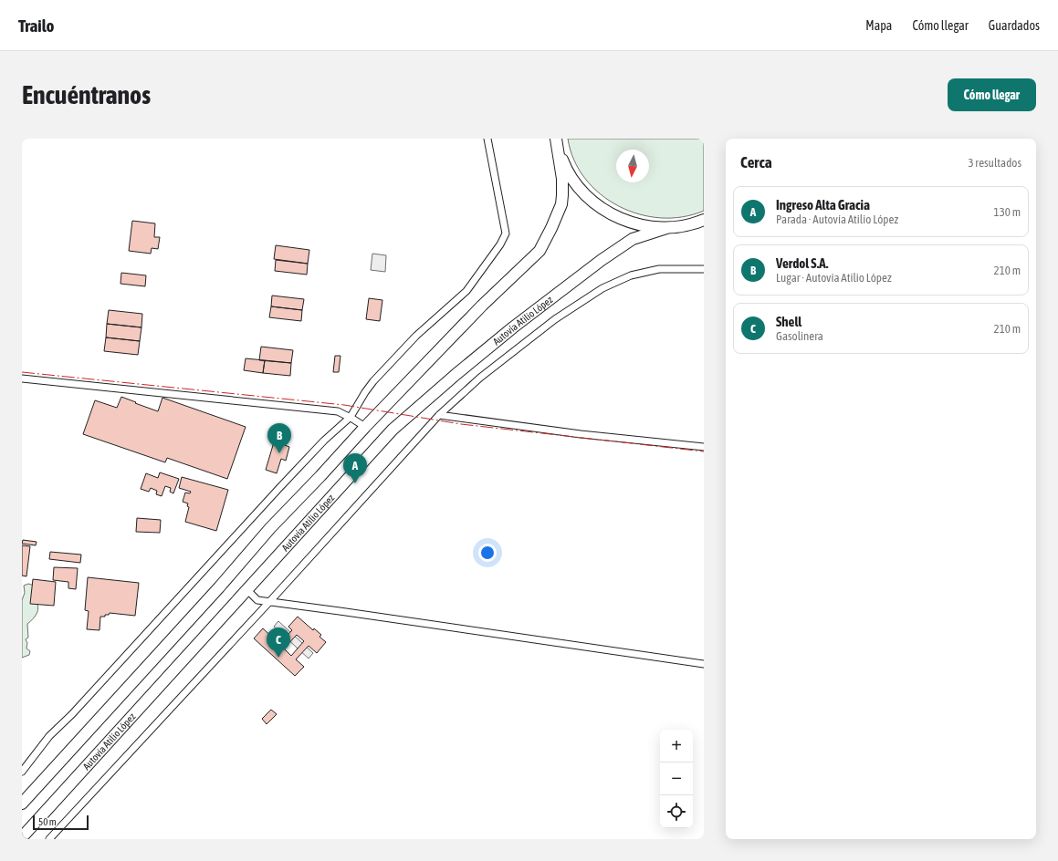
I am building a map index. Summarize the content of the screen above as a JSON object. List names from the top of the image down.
{
  "streets": {
    "main road": ["Autovía Atilio López"]
  },
  "scale_bar": "50 m",
  "north": "bottom",
  "page": {
    "header": "Trailo",
    "nav": ["Mapa", "Cómo llegar", "Guardados"],
    "buttons": "Cómo llegar",
    "title": "Encuéntranos",
    "heading": ["Cerca", "3 resultados"],
    "list": [
      {
        "mark": "A",
        "name": "Ingreso Alta Gracia",
        "note": "Parada · Autovía Atilio López",
        "value": "130 m"
      },
      {
        "mark": "B",
        "name": "Verdol S.A.",
        "note": "Lugar · Autovía Atilio López",
        "value": "210 m"
      },
      {
        "mark": "C",
        "name": "Shell",
        "note": "Gasolinera",
        "value": "210 m"
      }
    ],
    "pins": ["B", "A", "C"],
    "map_buttons": ["+", "−"],
    "scale": "50 m"
  }
}
